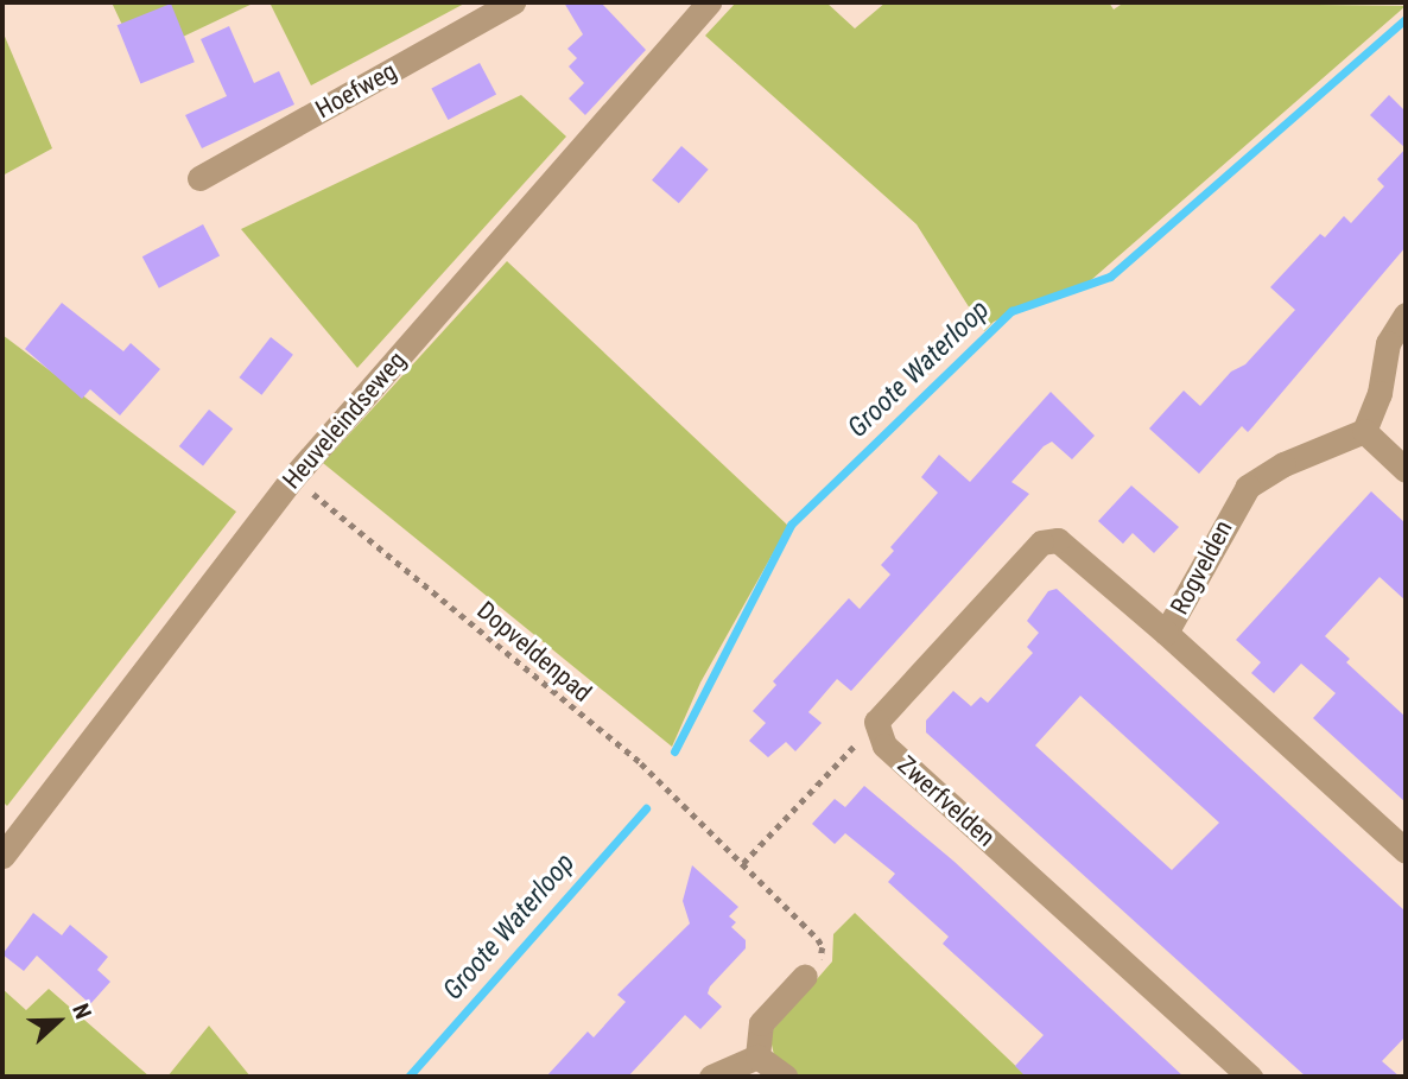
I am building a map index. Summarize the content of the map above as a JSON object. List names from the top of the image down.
{
  "streets": {
    "street": [
      "Hoefweg",
      "Heuveleindseweg",
      "Rogvelden",
      "Zwerfvelden"
    ],
    "path": ["Dopveldenpad"]
  },
  "crossings": [
    ["Heuveleindseweg", "Dopveldenpad"]
  ],
  "water": ["Groote Waterloop"],
  "north": "right"
}
